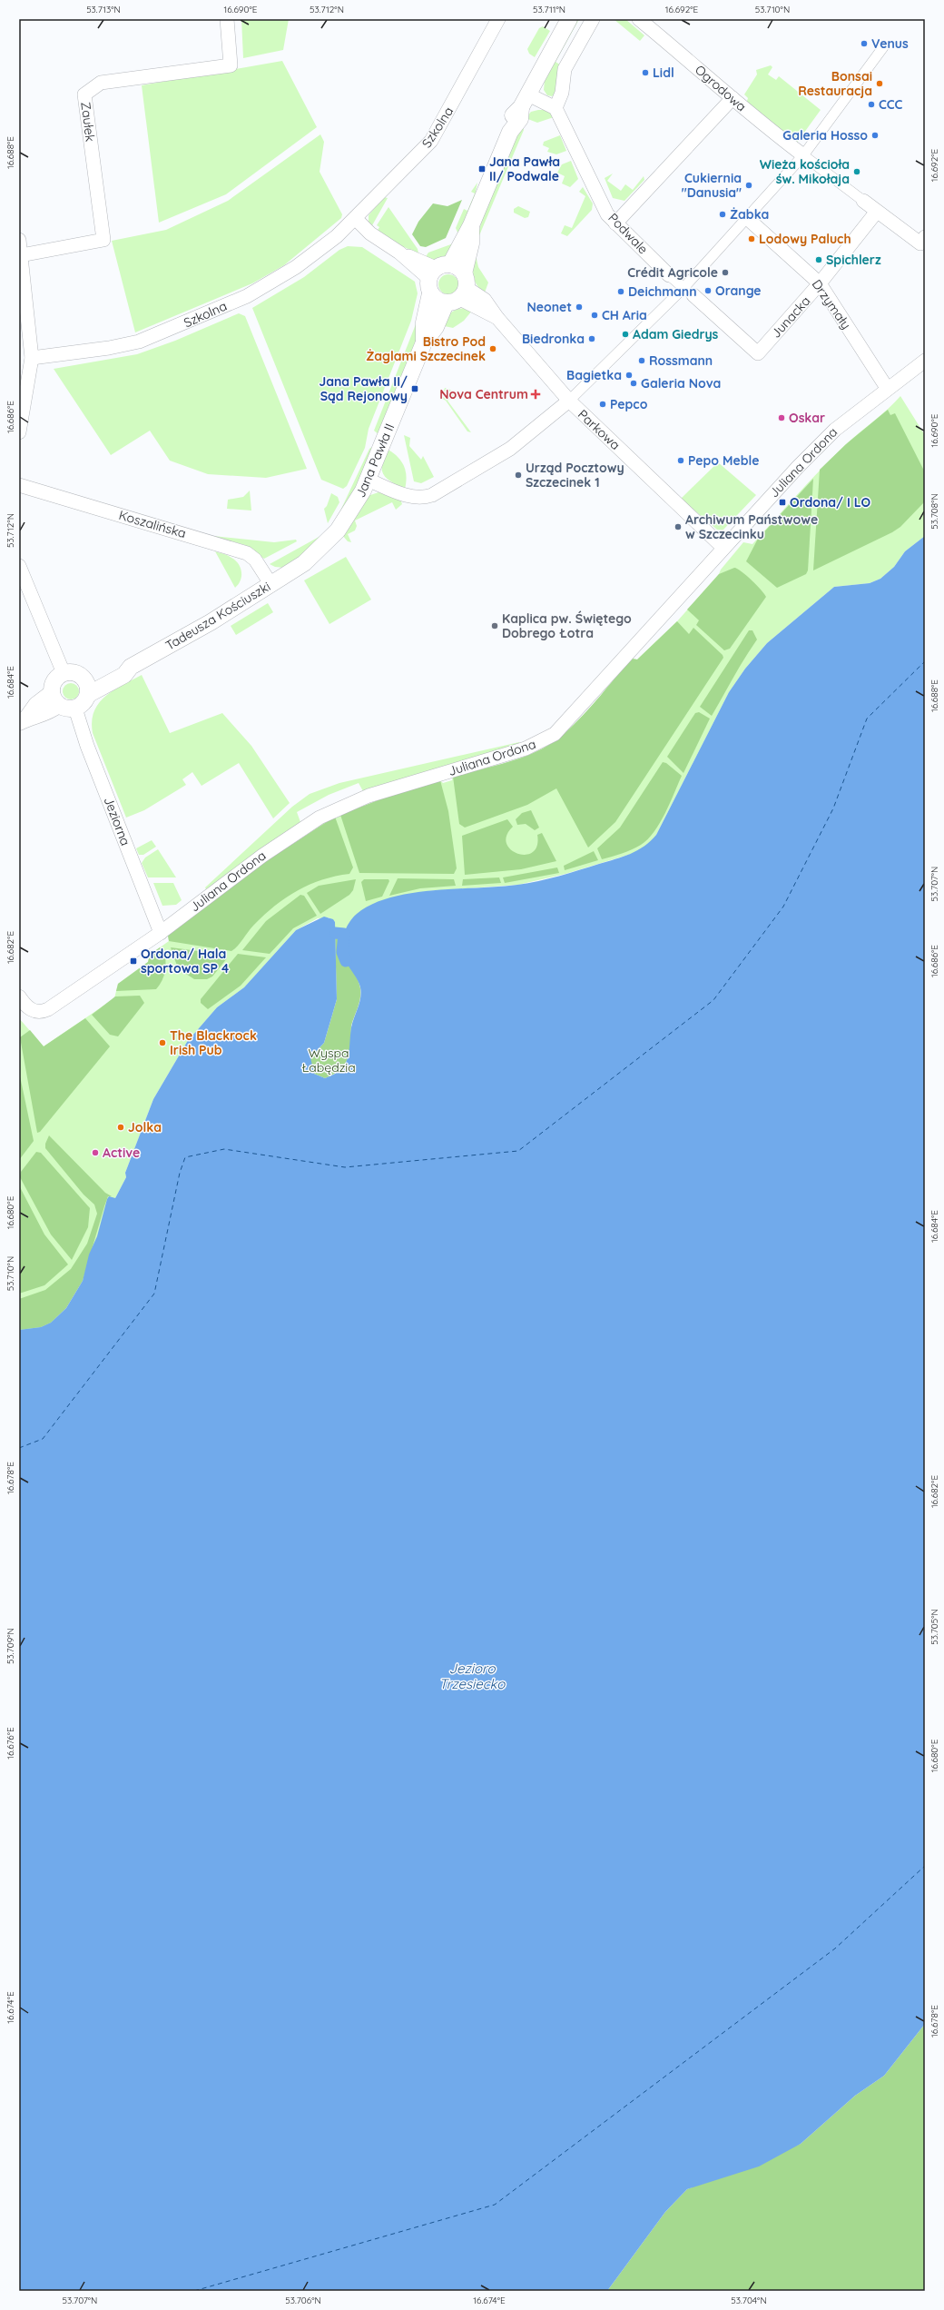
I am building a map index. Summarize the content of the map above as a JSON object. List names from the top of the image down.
{
  "streets": {
    "street": [
      "Ogrodowa",
      "Zaułek",
      "Szkolna",
      "Podwale",
      "Drzymały",
      "Junacka",
      "Parkowa",
      "Jana Pawła II",
      "Juliana Ordona",
      "Koszalińska",
      "Tadeusza Kościuszki",
      "Jeziorna"
    ]
  },
  "crossings": [
    ["Podwale", "Junacka"],
    ["Drzymały", "Junacka"],
    ["Drzymały", "Juliana Ordona"],
    ["Parkowa", "Jana Pawła II"],
    ["Parkowa", "Juliana Ordona"],
    ["Jana Pawła II", "Tadeusza Kościuszki"],
    ["Juliana Ordona", "Jeziorna"],
    ["Koszalińska", "Tadeusza Kościuszki"],
    ["Tadeusza Kościuszki", "Jeziorna"]
  ],
  "water": ["Jezioro Trzesiecko"],
  "parks": ["Wyspa Łabędzia"],
  "places": {
    "other": [
      "Venus",
      "Lidl",
      "Bonsai Restauracja",
      "CCC",
      "Galeria Hosso",
      "Wieża kościoła św. Mikołaja",
      "Cukiernia \"Danusia\"",
      "Żabka",
      "Lodowy Paluch",
      "Spichlerz",
      "Crédit Agricole",
      "Orange",
      "Deichmann",
      "Neonet",
      "CH Aria",
      "Adam Giedrys",
      "Biedronka",
      "Bistro Pod Żaglami Szczecinek",
      "Rossmann",
      "Bagietka",
      "Galeria Nova",
      "Pepco",
      "Oskar",
      "Pepo Meble",
      "Urząd Pocztowy Szczecinek 1",
      "Archiwum Państwowe w Szczecinku",
      "Kaplica pw. Świętego Dobrego Łotra",
      "The Blackrock Irish Pub",
      "Jolka",
      "Active"
    ],
    "transit": [
      "Jana Pawła II/ Podwale",
      "Jana Pawła II/ Sąd Rejonowy",
      "Ordona/ I LO",
      "Ordona/ Hala sportowa SP 4"
    ],
    "health": ["Nova Centrum"]
  },
  "coordinates": [
    "53.713°N",
    "16.690°E",
    "53.712°N",
    "53.711°N",
    "16.692°E",
    "53.710°N",
    "16.688°E",
    "16.686°E",
    "53.708°N",
    "16.684°E",
    "53.707°N",
    "16.682°E",
    "16.680°E",
    "16.678°E",
    "53.705°N",
    "53.709°N",
    "16.676°E",
    "16.674°E",
    "53.706°N",
    "53.704°N"
  ]
}
